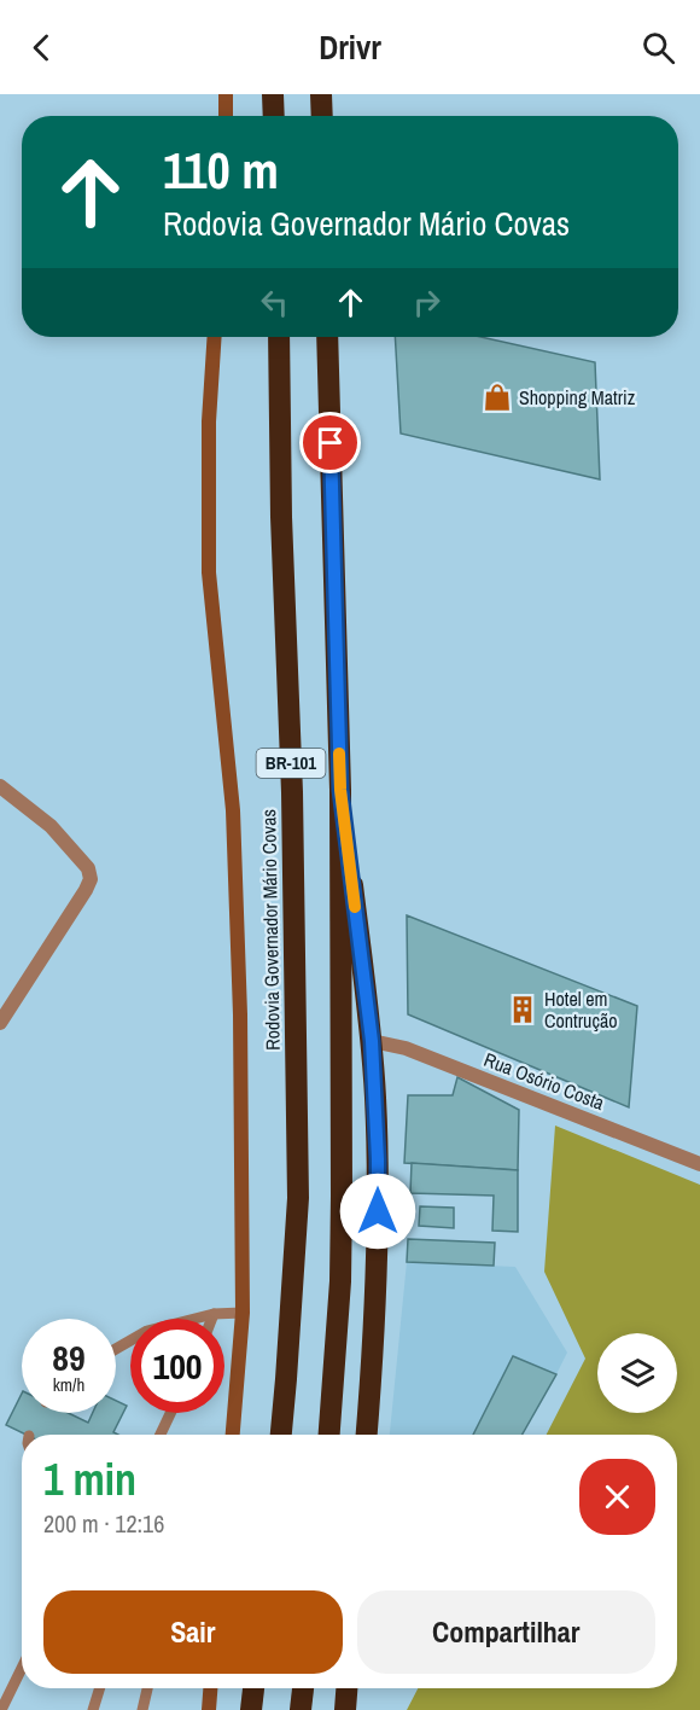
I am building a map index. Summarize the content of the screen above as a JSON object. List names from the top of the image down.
{
  "streets": {
    "highway": ["BR-101", "Rodovia Governador Mário Covas"],
    "street": ["Rua Osório Costa"]
  },
  "places": {
    "shop": ["Shopping Matriz"],
    "building": ["Hotel em Contrução"]
  },
  "page": {
    "header": "Drivr",
    "turn": ["110 m", "Rodovia Governador Mário Covas"],
    "speed": "89 km/h",
    "limit": "100",
    "heading": ["1 min", "200 m · 12:16"],
    "buttons": ["Sair", "Compartilhar"]
  }
}
